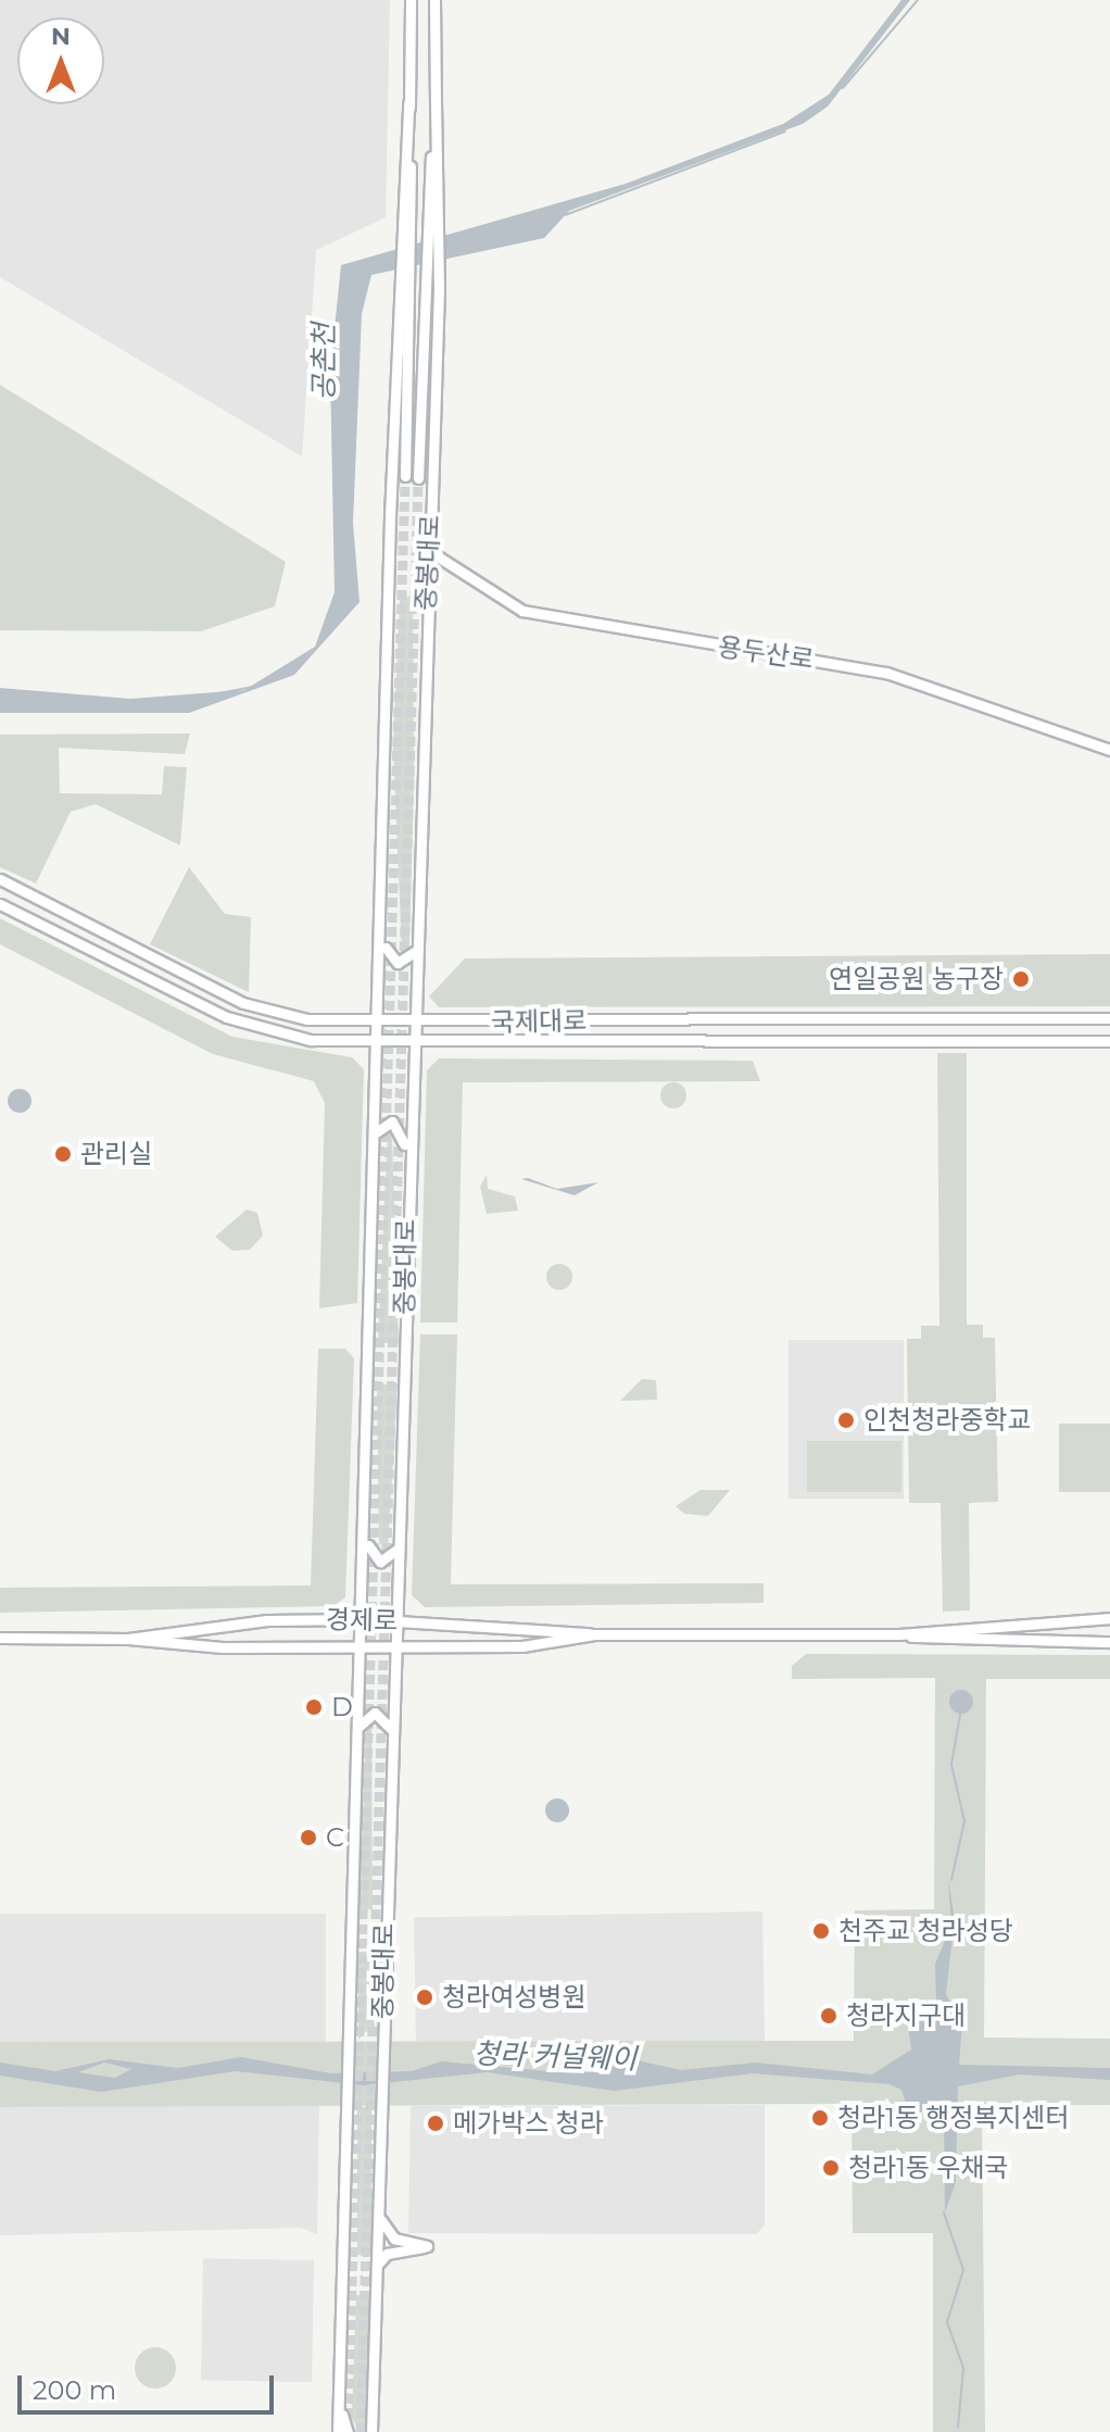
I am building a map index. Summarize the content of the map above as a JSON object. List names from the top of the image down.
{
  "streets": {
    "main road": [
      "중봉대로",
      "용두산로",
      "국제대로",
      "경제로"
    ]
  },
  "crossings": [
    ["중봉대로", "용두산로"],
    ["중봉대로", "국제대로"],
    ["중봉대로", "경제로"]
  ],
  "water": ["공촌천", "청라 커널웨이"],
  "places": [
    "연일공원 농구장",
    "관리실",
    "인천청라중학교",
    "D",
    "C",
    "천주교 청라성당",
    "청라여성병원",
    "청라지구대",
    "청라1동 행정복지센터",
    "메가박스 청라",
    "청라1동 우채국"
  ],
  "scale_bar": "200 m",
  "north": "top"
}
